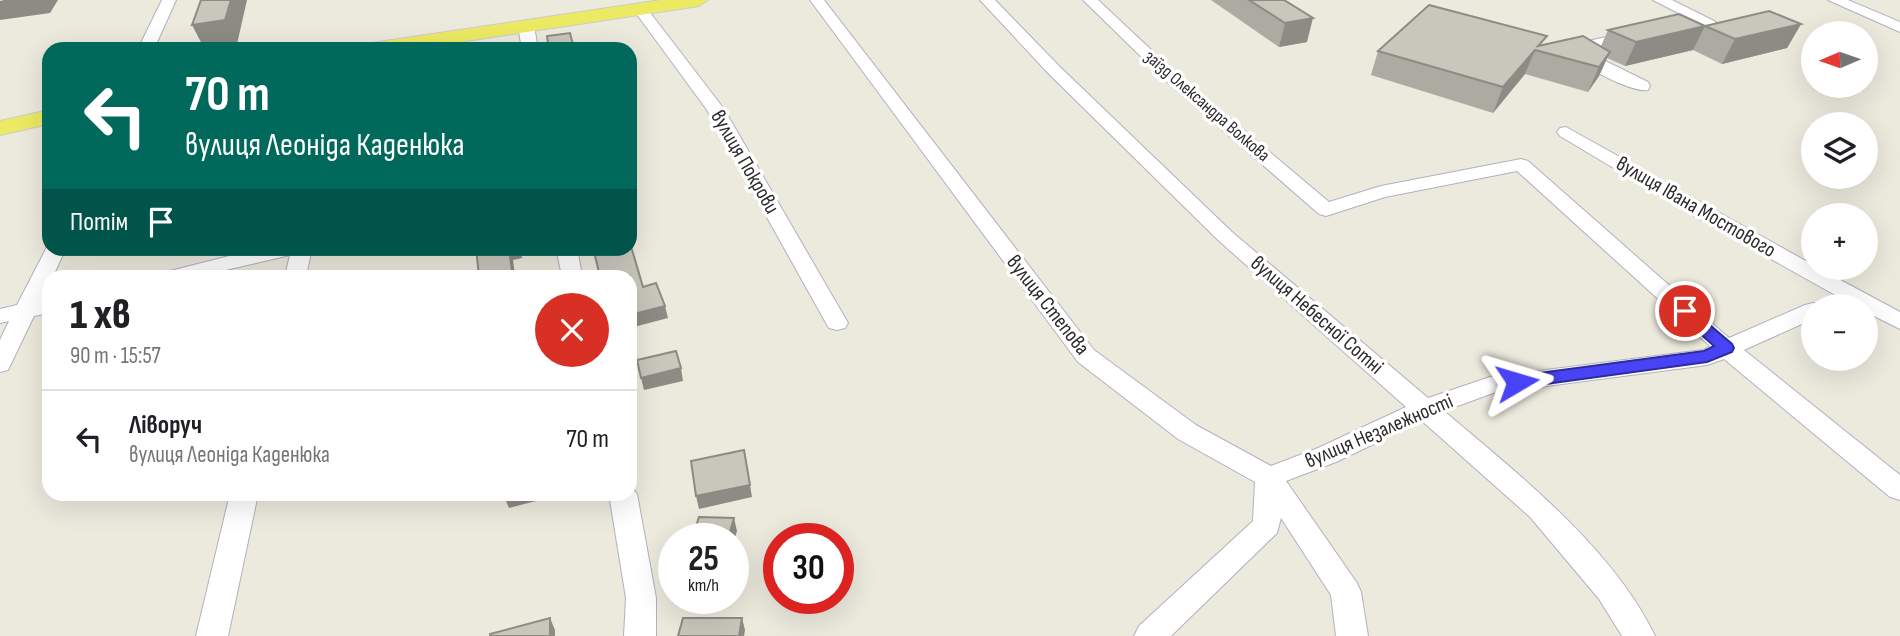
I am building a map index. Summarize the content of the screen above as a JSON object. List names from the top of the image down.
{
  "streets": {
    "street": [
      "заїзд Олександра Волкова",
      "вулиця Покрови",
      "вулиця Івана Мостового",
      "вулиця Степова",
      "вулиця Небесної Сотні",
      "вулиця Незалежності"
    ]
  },
  "crossings": [
    ["вулиця Степова", "вулиця Незалежності"],
    ["вулиця Небесної Сотні", "вулиця Незалежності"]
  ],
  "north": "left",
  "page": {
    "map_buttons": ["+", "−"],
    "turn": ["70 m", "вулиця Леоніда Каденюка"],
    "then": "Потім",
    "heading": ["1 хв", "90 m · 15:57"],
    "list": [
      {
        "name": "Ліворуч",
        "note": "вулиця Леоніда Каденюка",
        "value": "70 m"
      }
    ],
    "speed": "25 km/h",
    "limit": "30"
  }
}
